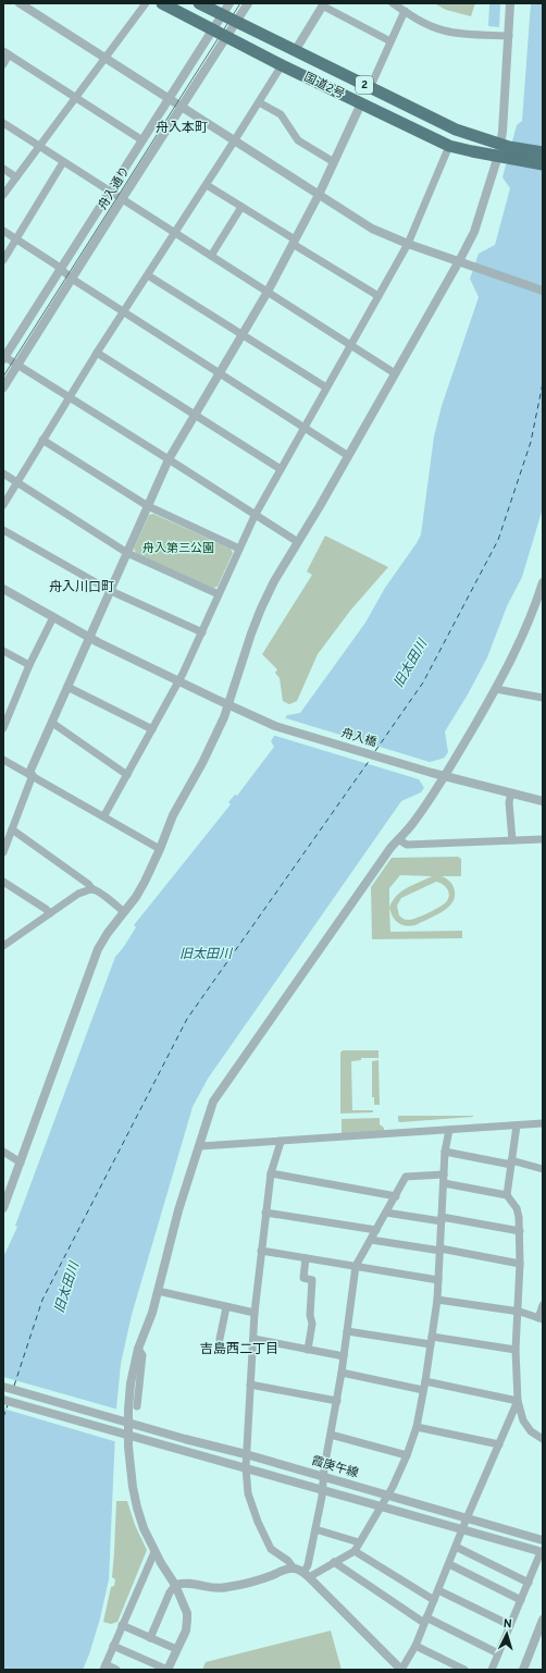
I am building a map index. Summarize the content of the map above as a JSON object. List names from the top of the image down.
{
  "streets": {
    "highway": ["2", "国道2号"],
    "street": ["舟入通り", "舟入橋", "霞庚午線"]
  },
  "crossings": [
    ["国道2号", "舟入通り"]
  ],
  "districts": ["舟入本町", "舟入川口町", "吉島西二丁目"],
  "water": ["旧太田川"],
  "parks": ["舟入第三公園"],
  "north": "top"
}
